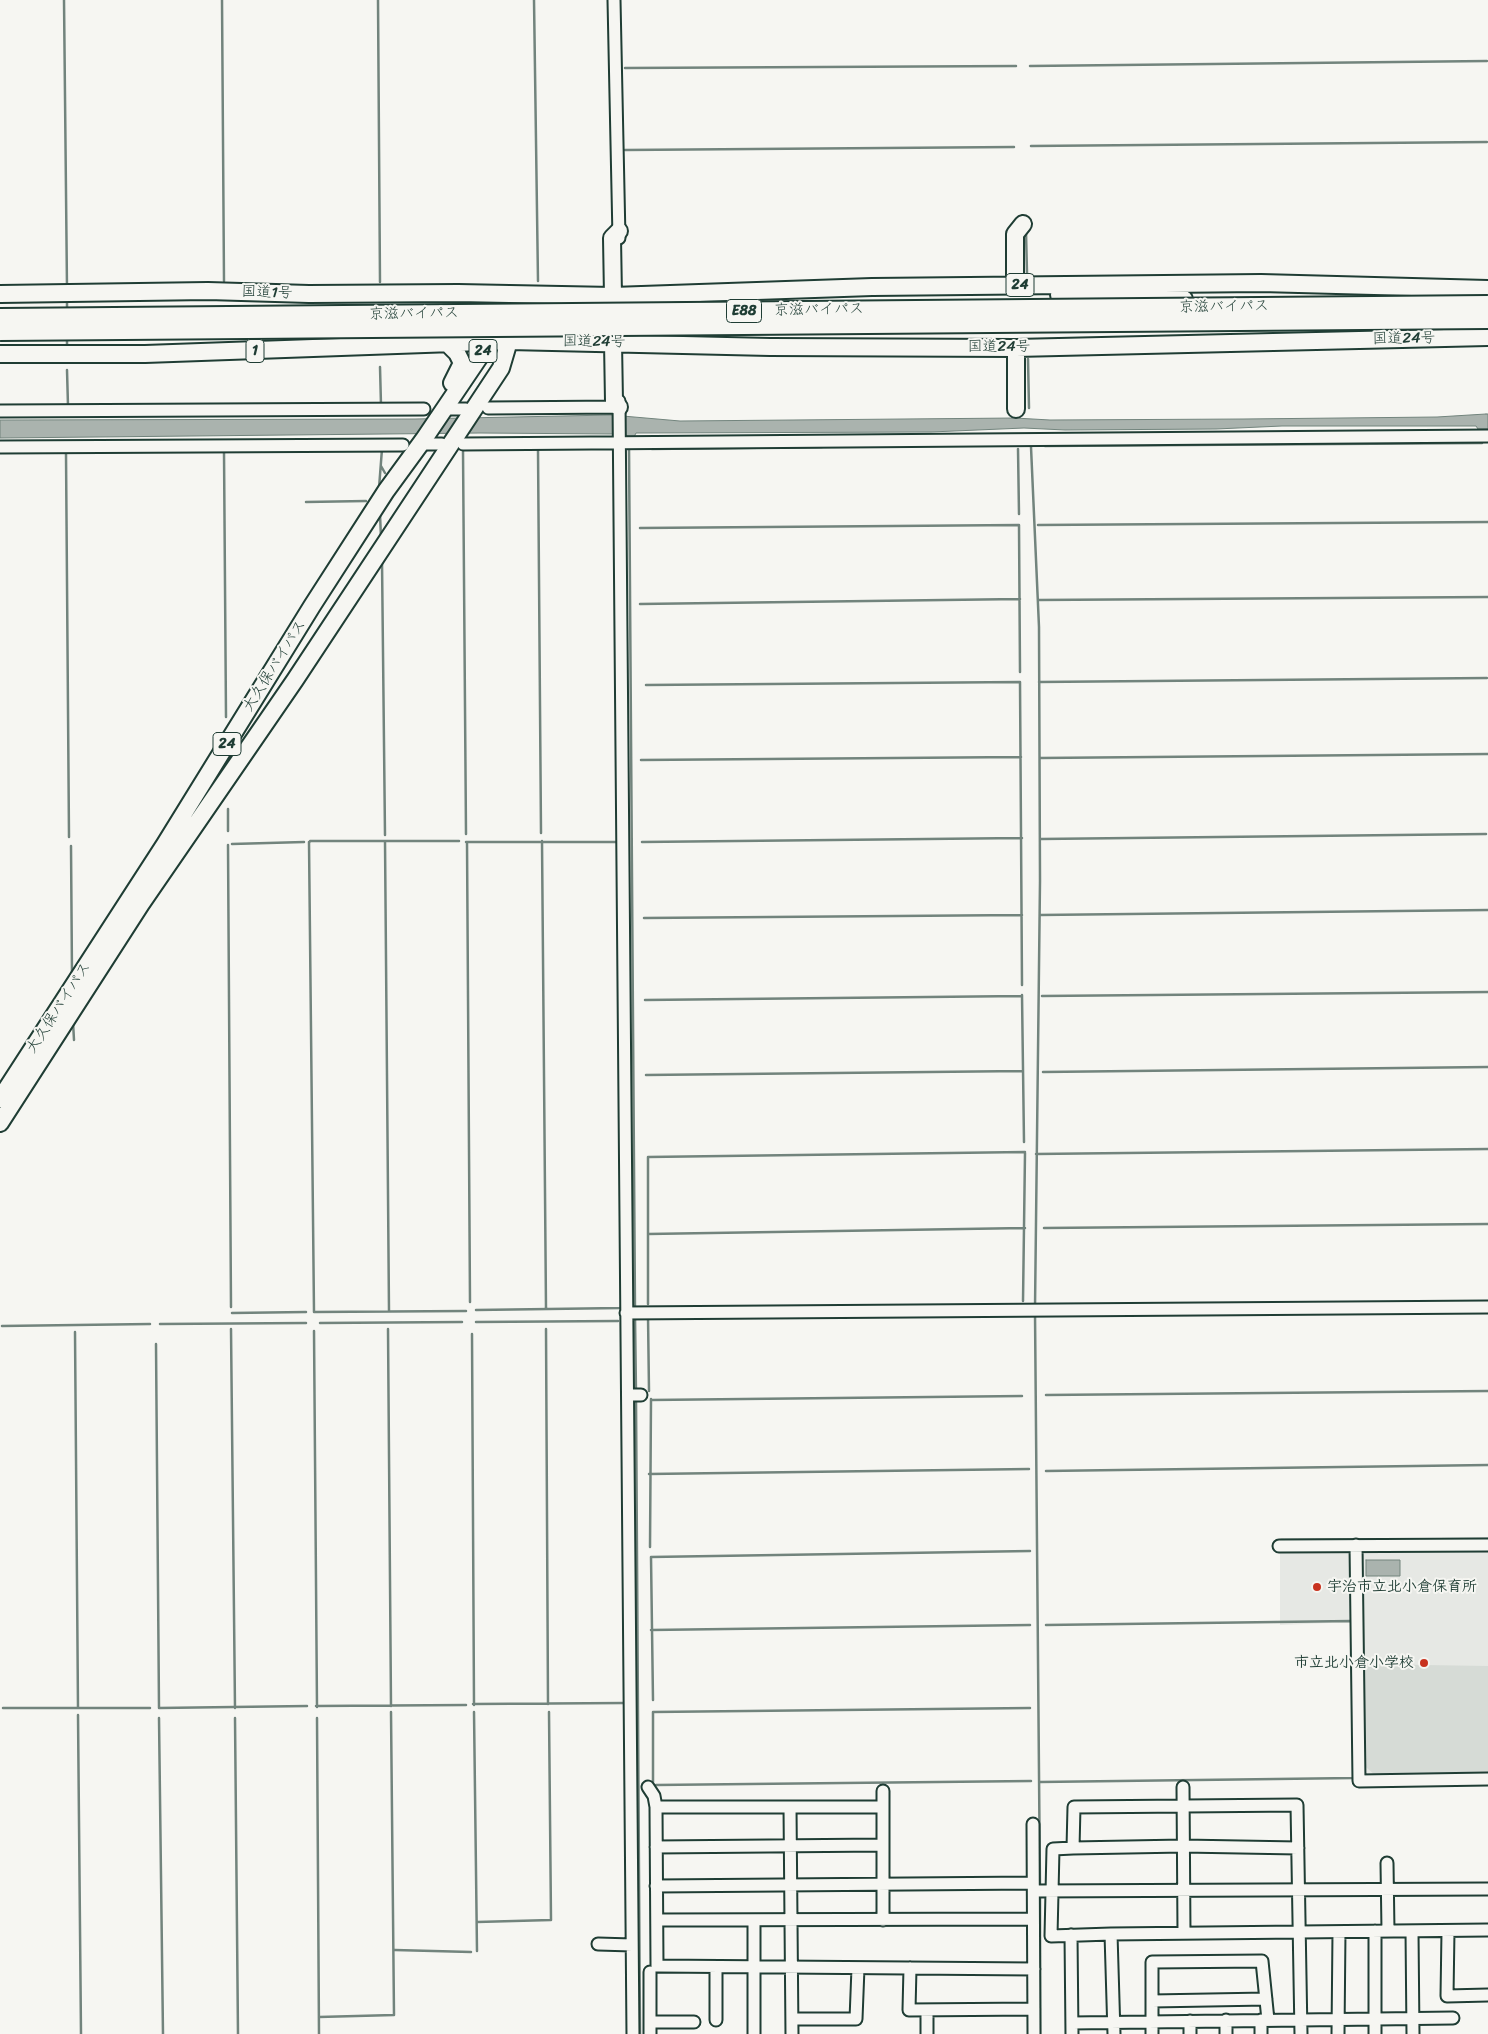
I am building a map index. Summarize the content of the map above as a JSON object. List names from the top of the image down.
{
  "streets": {
    "highway": [
      "24",
      "国道1号",
      "京滋バイパス",
      "E88",
      "国道24号",
      "1",
      "大久保バイパス"
    ]
  },
  "crossings": [
    ["24", "国道1号"],
    ["24", "大久保バイパス"],
    ["国道1号", "大久保バイパス"],
    ["国道24号", "1"],
    ["国道24号", "大久保バイパス"],
    ["1", "大久保バイパス"]
  ],
  "places": ["宇治市立北小倉保育所", "市立北小倉小学校"]
}
